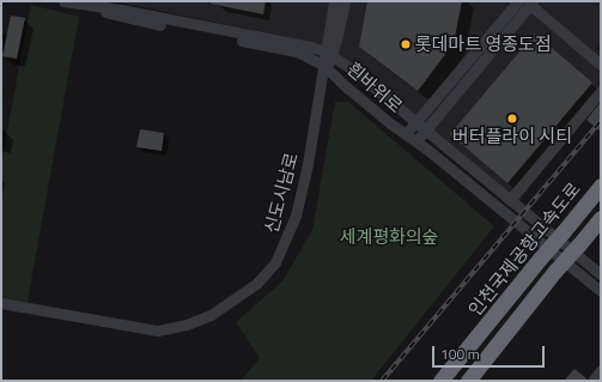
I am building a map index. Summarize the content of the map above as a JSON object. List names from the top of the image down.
{
  "streets": {
    "highway": ["인천국제공항고속도로"],
    "street": ["흰바위로", "신도시남로"]
  },
  "crossings": [
    ["흰바위로", "신도시남로"]
  ],
  "parks": ["세계평화의숲"],
  "places": ["롯데마트 영종도점", "버터플라이 시티"],
  "scale_bar": "100 m"
}
